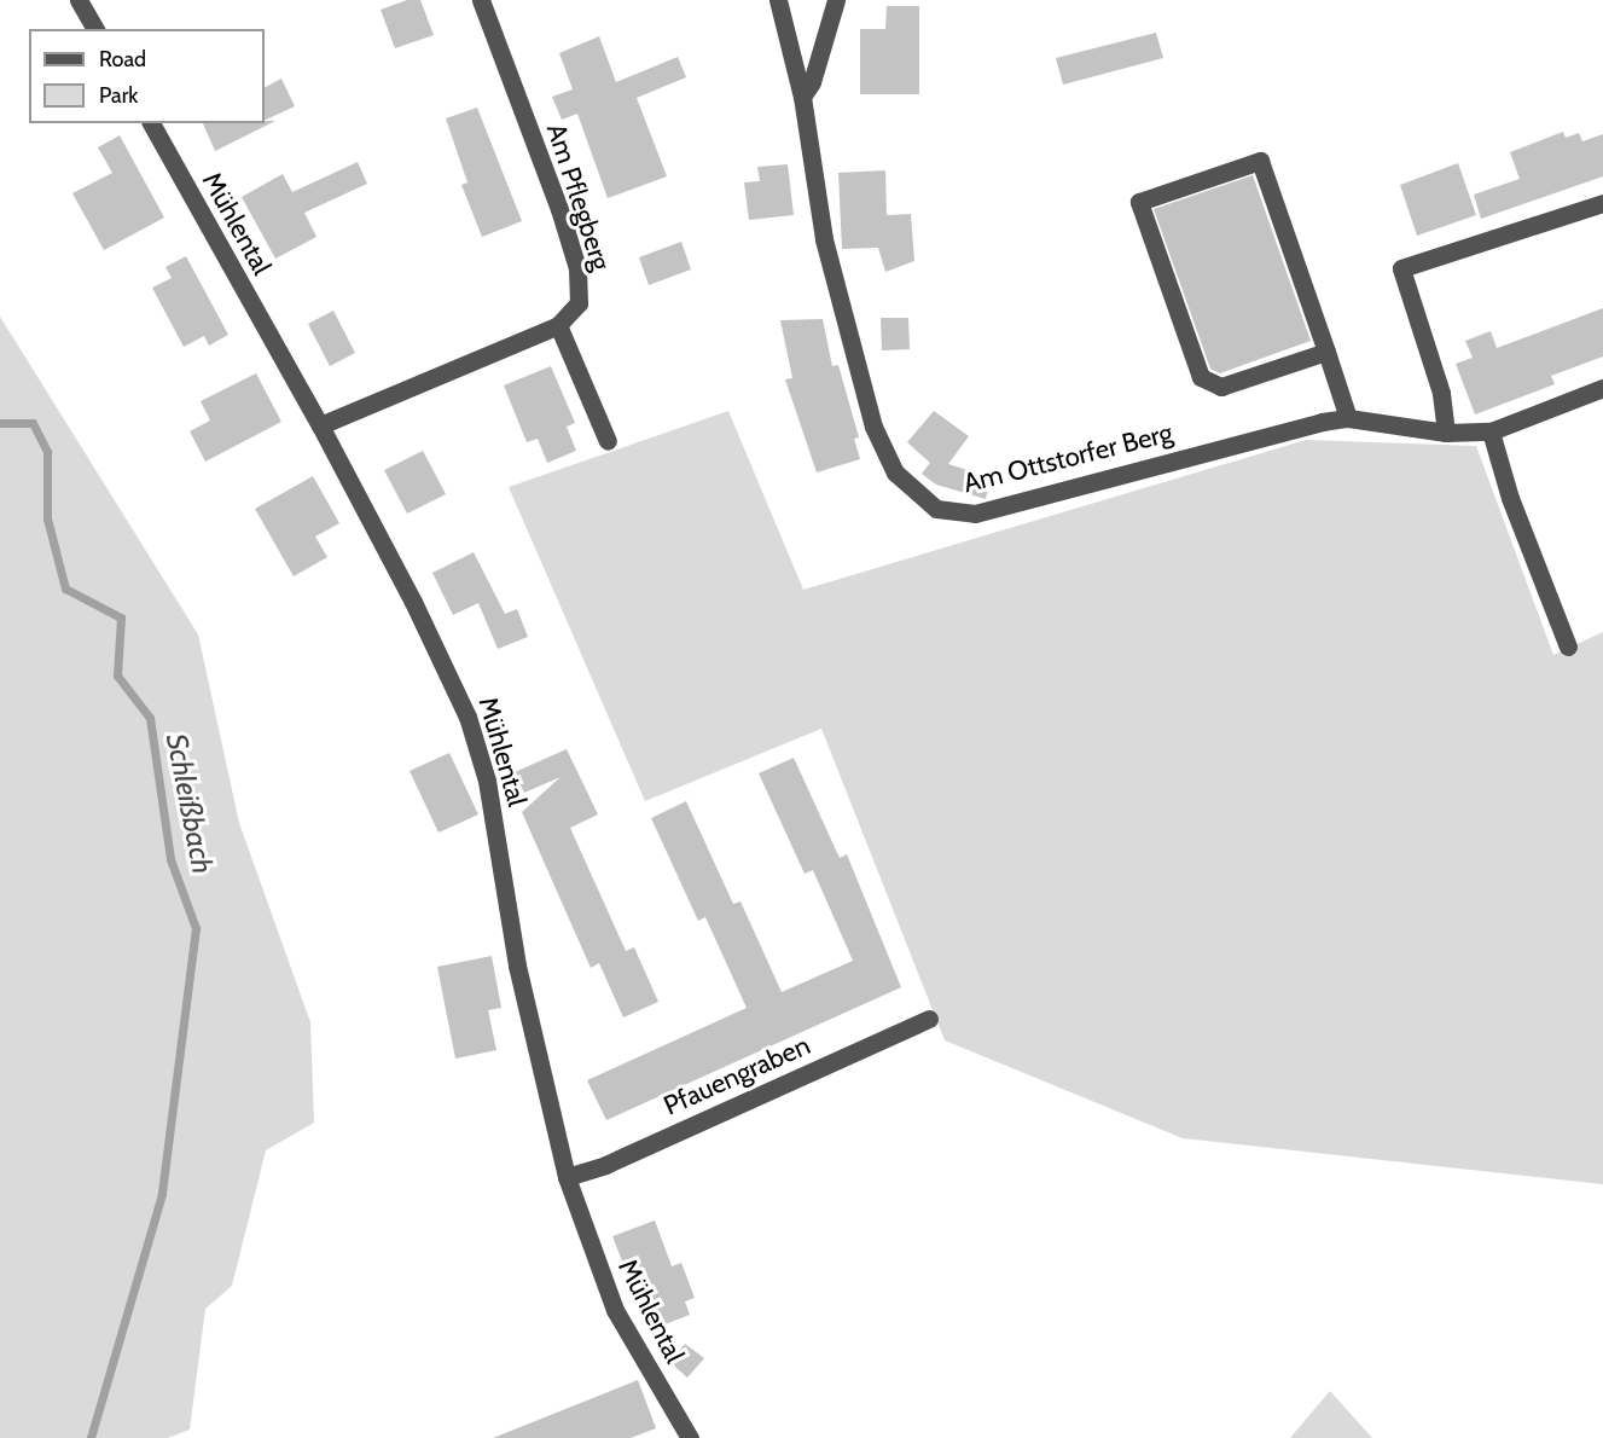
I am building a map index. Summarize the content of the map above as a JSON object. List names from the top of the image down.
{
  "streets": {
    "street": [
      "Am Pflegberg",
      "Mühlental",
      "Am Ottstorfer Berg",
      "Pfauengraben"
    ]
  },
  "crossings": [
    ["Mühlental", "Pfauengraben"]
  ],
  "water": ["Schleißbach"],
  "legend": ["Road", "Park"]
}
